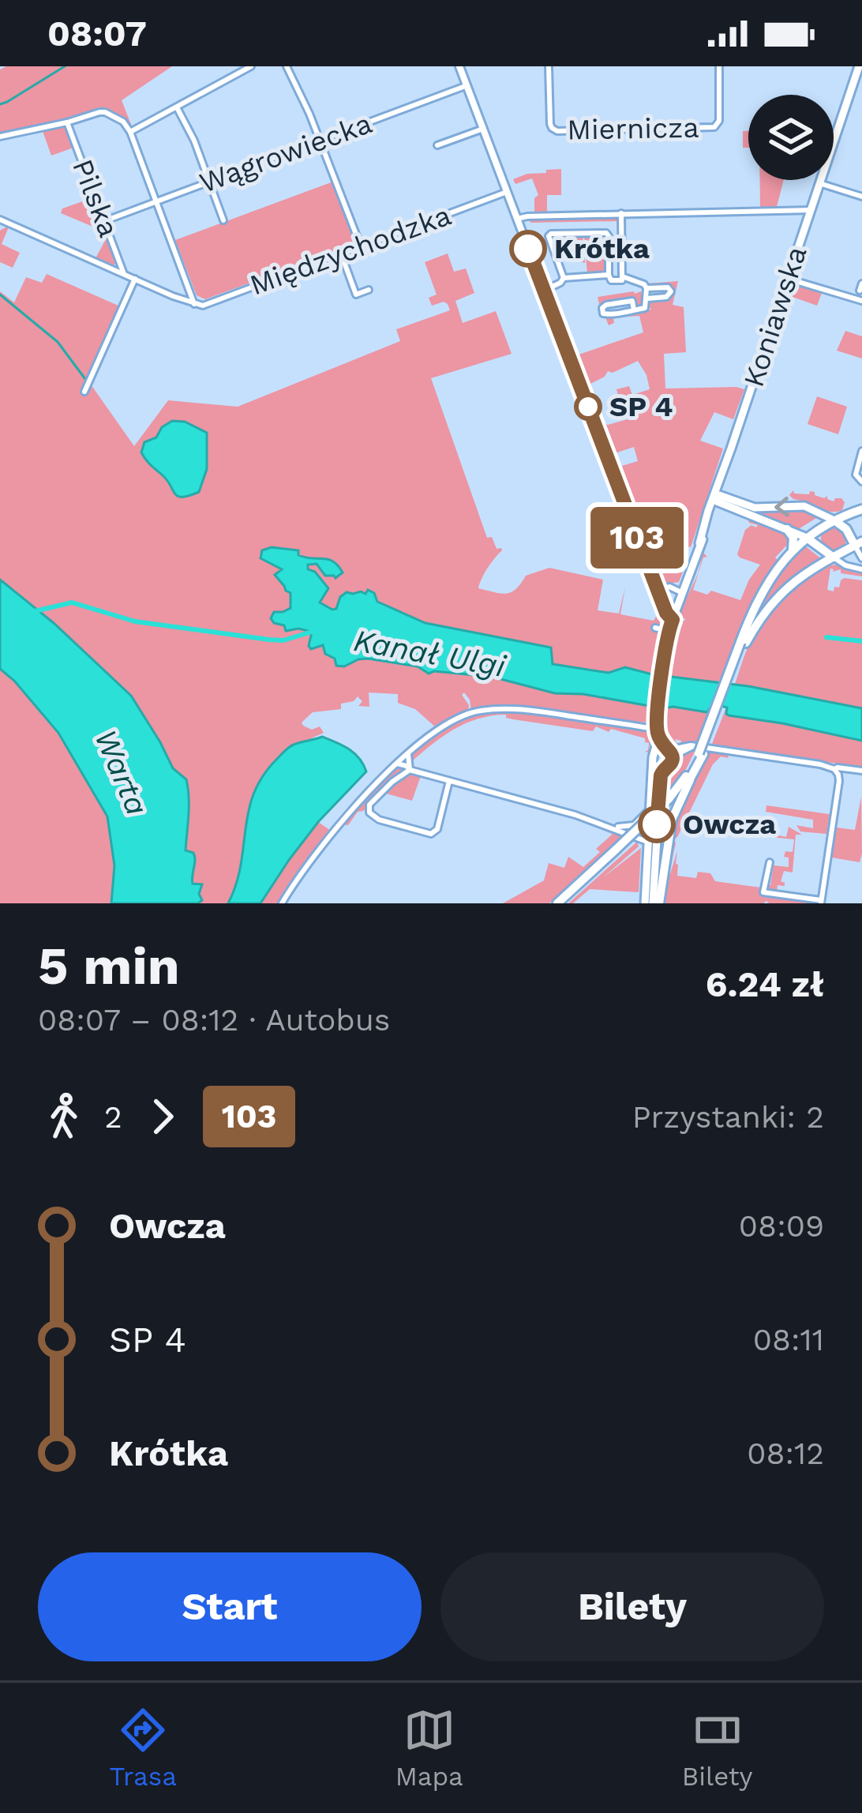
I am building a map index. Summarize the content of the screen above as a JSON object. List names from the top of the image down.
{
  "streets": {
    "main road": ["Koniawska"],
    "street": [
      "Miernicza",
      "Wągrowiecka",
      "Pilska",
      "Międzychodzka"
    ]
  },
  "crossings": [
    ["Wągrowiecka", "Pilska"]
  ],
  "water": ["Kanał Ulgi", "Warta"],
  "places": ["Krótka", "SP 4", "Owcza"],
  "lines": ["bus line 103"],
  "page": {
    "status": "08:07",
    "on_map": "103",
    "heading": ["5 min", "08:07 – 08:12 · Autobus", "6.24 zł"],
    "legs": ["2", "103", "Przystanki: 2"],
    "list": [
      {
        "name": "Owcza",
        "value": "08:09"
      },
      {
        "name": "SP 4",
        "value": "08:11"
      },
      {
        "name": "Krótka",
        "value": "08:12"
      }
    ],
    "buttons": ["Start", "Bilety"],
    "tabs": ["Trasa", "Mapa", "Bilety"]
  }
}
